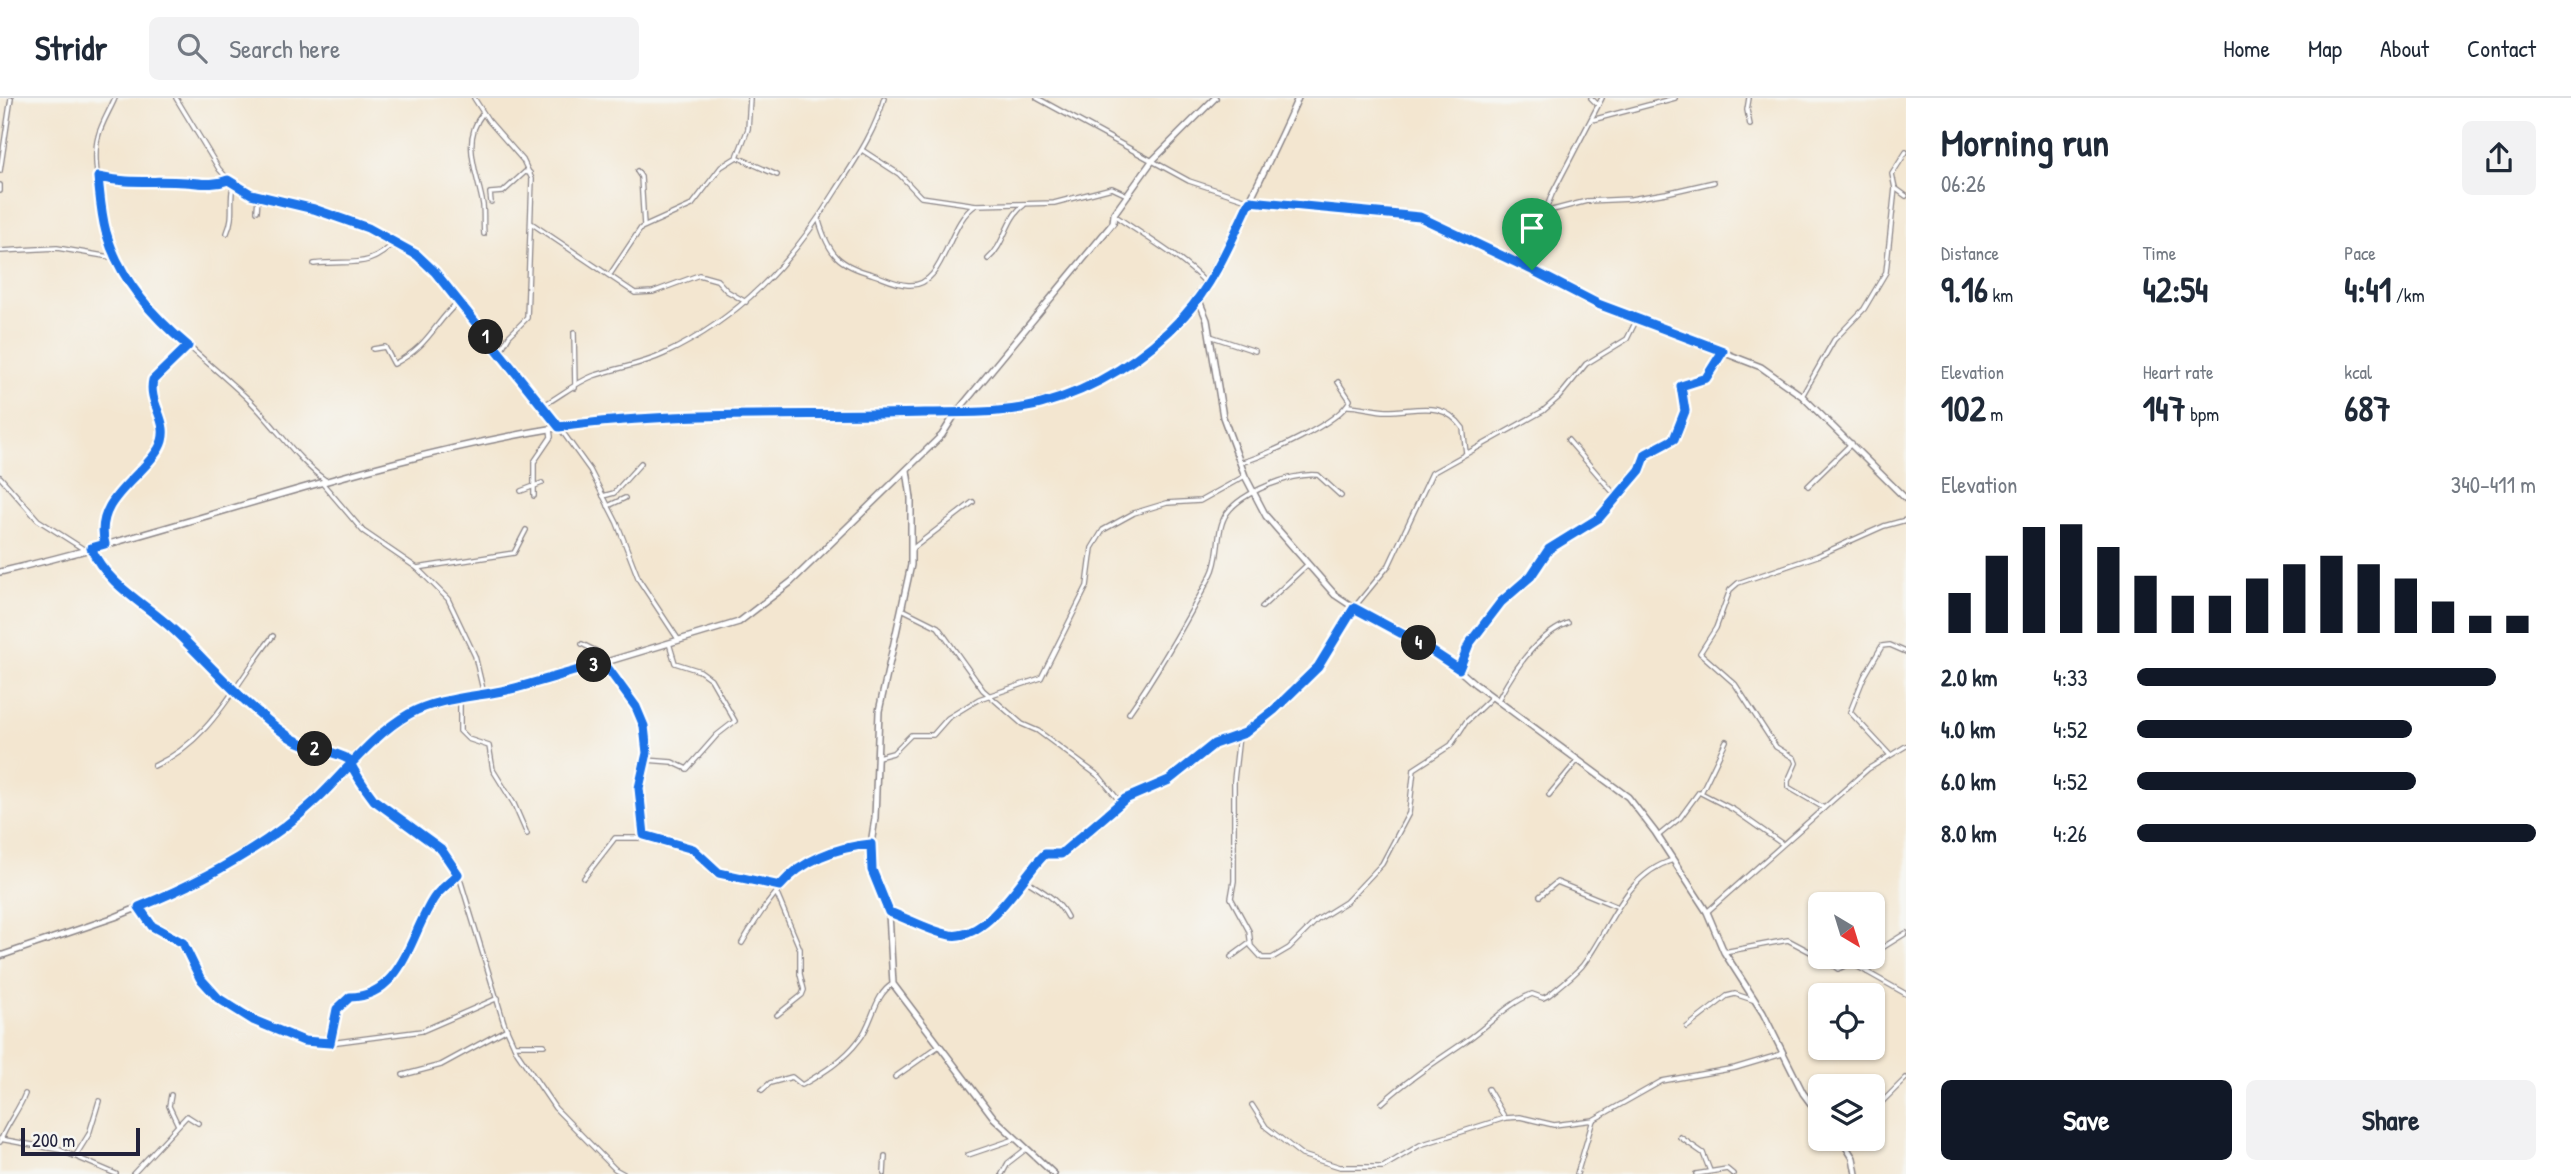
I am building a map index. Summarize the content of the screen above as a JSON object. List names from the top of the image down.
{
  "scale_bar": "200 m",
  "north": "bottom right",
  "page": {
    "header": "Stridr",
    "search": "Search here",
    "nav": [
      "Home",
      "Map",
      "About",
      "Contact"
    ],
    "heading": ["Morning run", "06:26"],
    "stats": [
      ["Distance", "9.16 km"],
      ["Time", "42:54"],
      ["Pace", "4:41 /km"],
      ["Elevation", "102 m"],
      ["Heart rate", "147 bpm"],
      ["kcal", "687"]
    ],
    "pins": [
      "1",
      "4",
      "3",
      "2"
    ],
    "chart": ["Elevation", "340–411 m"],
    "list": [
      {
        "name": "2.0 km",
        "note": "4:33"
      },
      {
        "name": "4.0 km",
        "note": "4:52"
      },
      {
        "name": "6.0 km",
        "note": "4:52"
      },
      {
        "name": "8.0 km",
        "note": "4:26"
      }
    ],
    "buttons": ["Save", "Share"],
    "scale": "200 m"
  }
}
